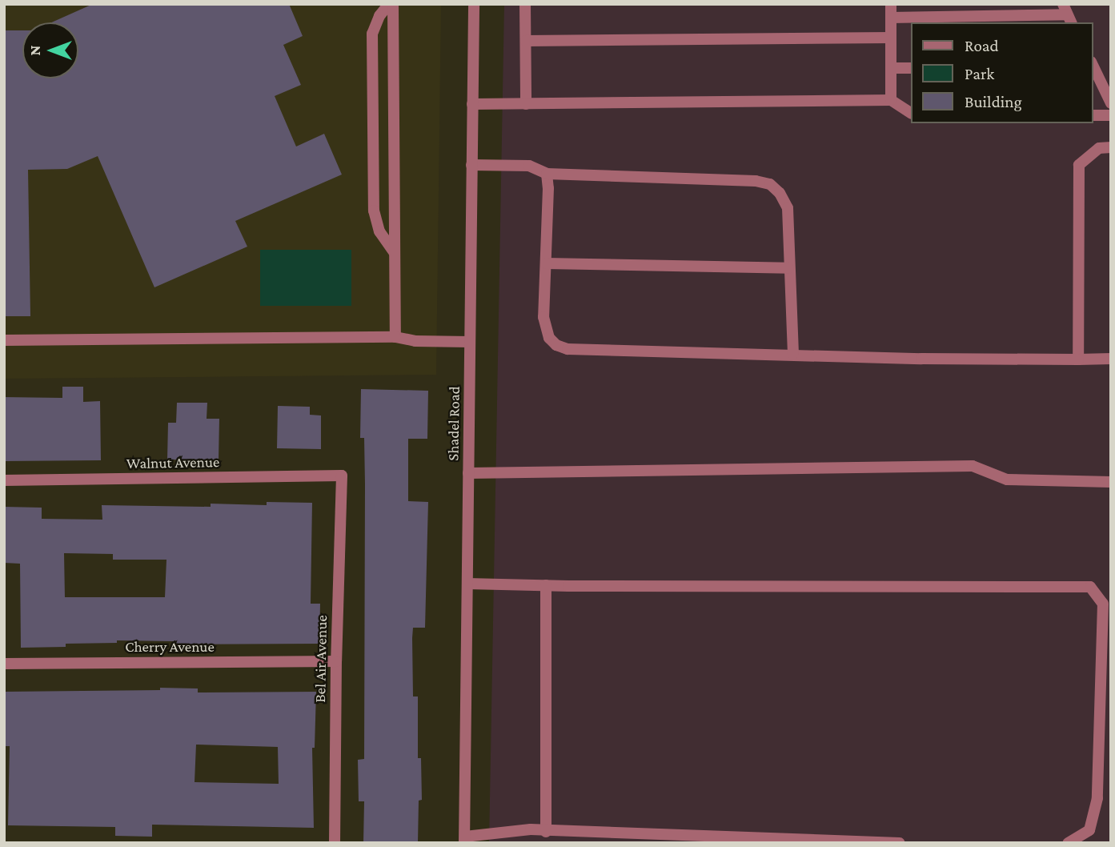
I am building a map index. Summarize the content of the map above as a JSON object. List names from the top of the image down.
{
  "streets": {
    "street": [
      "Shadel Road",
      "Walnut Avenue",
      "Cherry Avenue",
      "Bel Air Avenue"
    ]
  },
  "crossings": [
    ["Walnut Avenue", "Bel Air Avenue"],
    ["Cherry Avenue", "Bel Air Avenue"]
  ],
  "legend": ["Road", "Park", "Building"],
  "north": "left"
}
